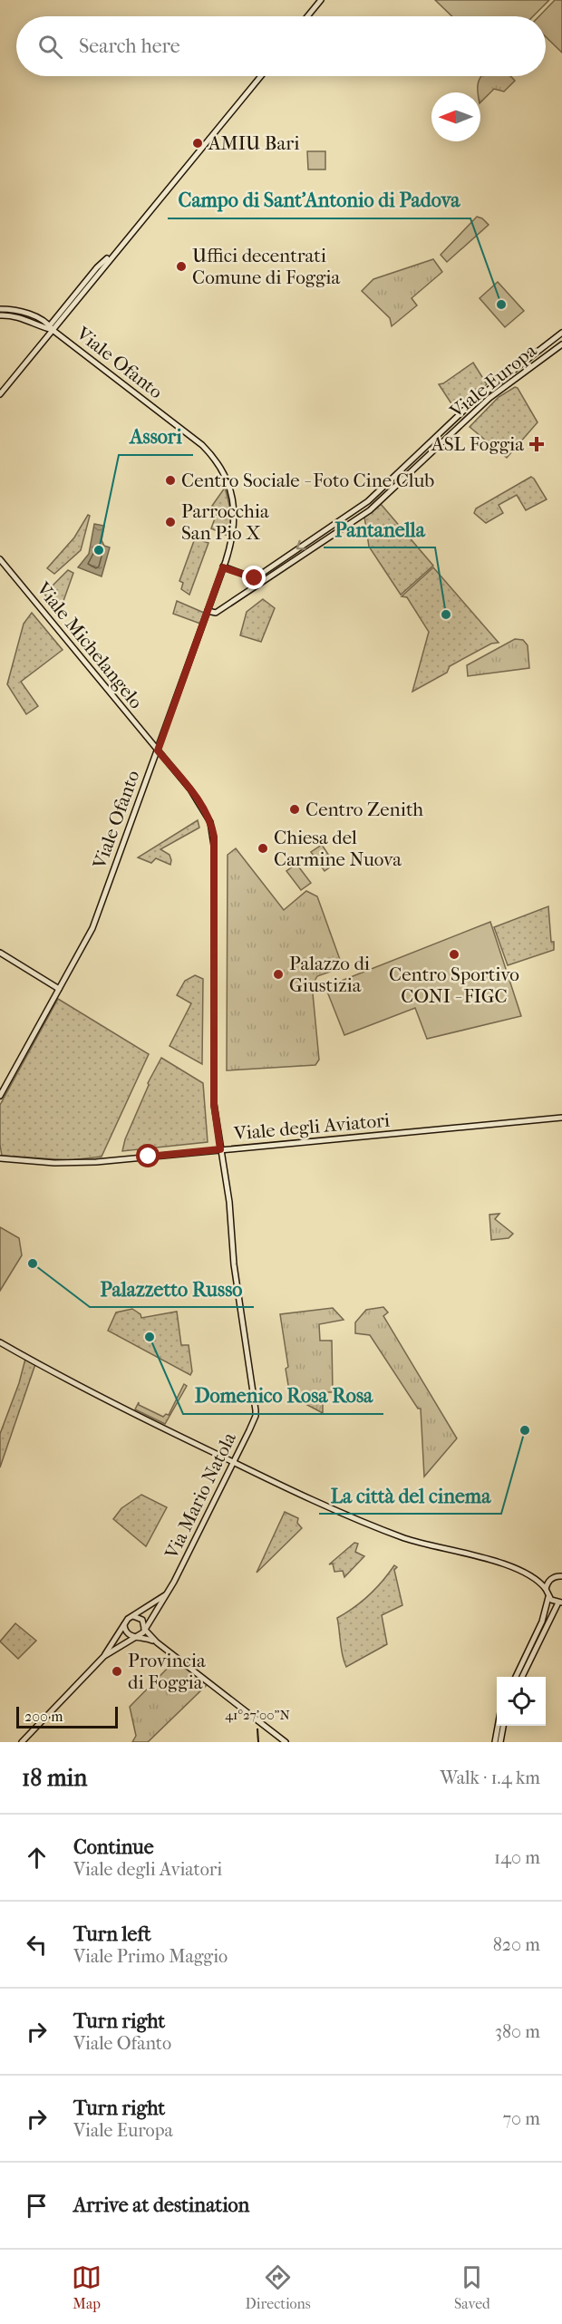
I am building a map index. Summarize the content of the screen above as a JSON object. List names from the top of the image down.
{
  "streets": {
    "street": [
      "Viale Ofanto",
      "Viale Europa",
      "Viale Michelangelo",
      "Viale degli Aviatori",
      "Via Mario Natola"
    ]
  },
  "crossings": [
    ["Viale Ofanto", "Viale Europa"],
    ["Viale Ofanto", "Viale Michelangelo"],
    ["Viale Michelangelo", "Viale degli Aviatori"],
    ["Viale Michelangelo", "Via Mario Natola"],
    ["Viale degli Aviatori", "Via Mario Natola"]
  ],
  "places": {
    "other": [
      "AMIU Bari",
      "Uffici decentrati Comune di Foggia",
      "Campo di Sant'Antonio di Padova",
      "Centro Sociale - Foto Cine Club",
      "Parrocchia San Pio X",
      "Assori",
      "Pantanella",
      "Centro Zenith",
      "Chiesa del Carmine Nuova",
      "Centro Sportivo CONI - FIGC",
      "Palazzo di Giustizia",
      "Palazzetto Russo",
      "Domenico Rosa Rosa",
      "La città del cinema",
      "Provincia di Foggia"
    ],
    "health": ["ASL Foggia"]
  },
  "scale_bar": "200 m",
  "north": "left",
  "page": {
    "search": "Search here",
    "scale": "200 m",
    "heading": ["18 min", "Walk · 1.4 km"],
    "list": [
      ["Continue", "Viale degli Aviatori", "140 m"],
      ["Turn left", "Viale Primo Maggio", "820 m"],
      ["Turn right", "Viale Ofanto", "380 m"],
      ["Turn right", "Viale Europa", "70 m"],
      "Arrive at destination"
    ],
    "nav": ["Map", "Directions", "Saved"]
  },
  "coordinates": ["41°27'00\"N"]
}
